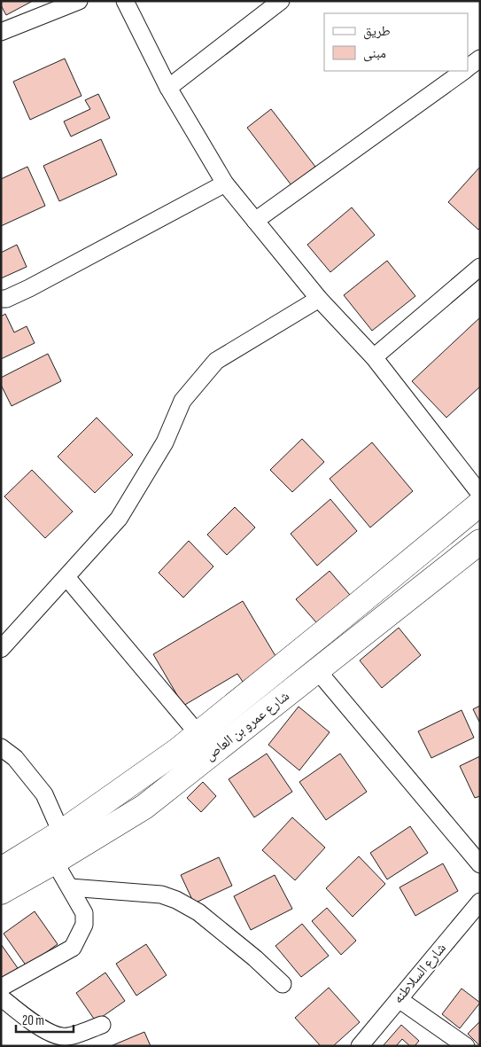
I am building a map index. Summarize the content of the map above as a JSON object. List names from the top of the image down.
{
  "streets": {
    "street": ["شارع عمرو بن العاص", "شارع السلاطنه"]
  },
  "legend": ["طريق", "مبنى"],
  "scale_bar": "20 m"
}
